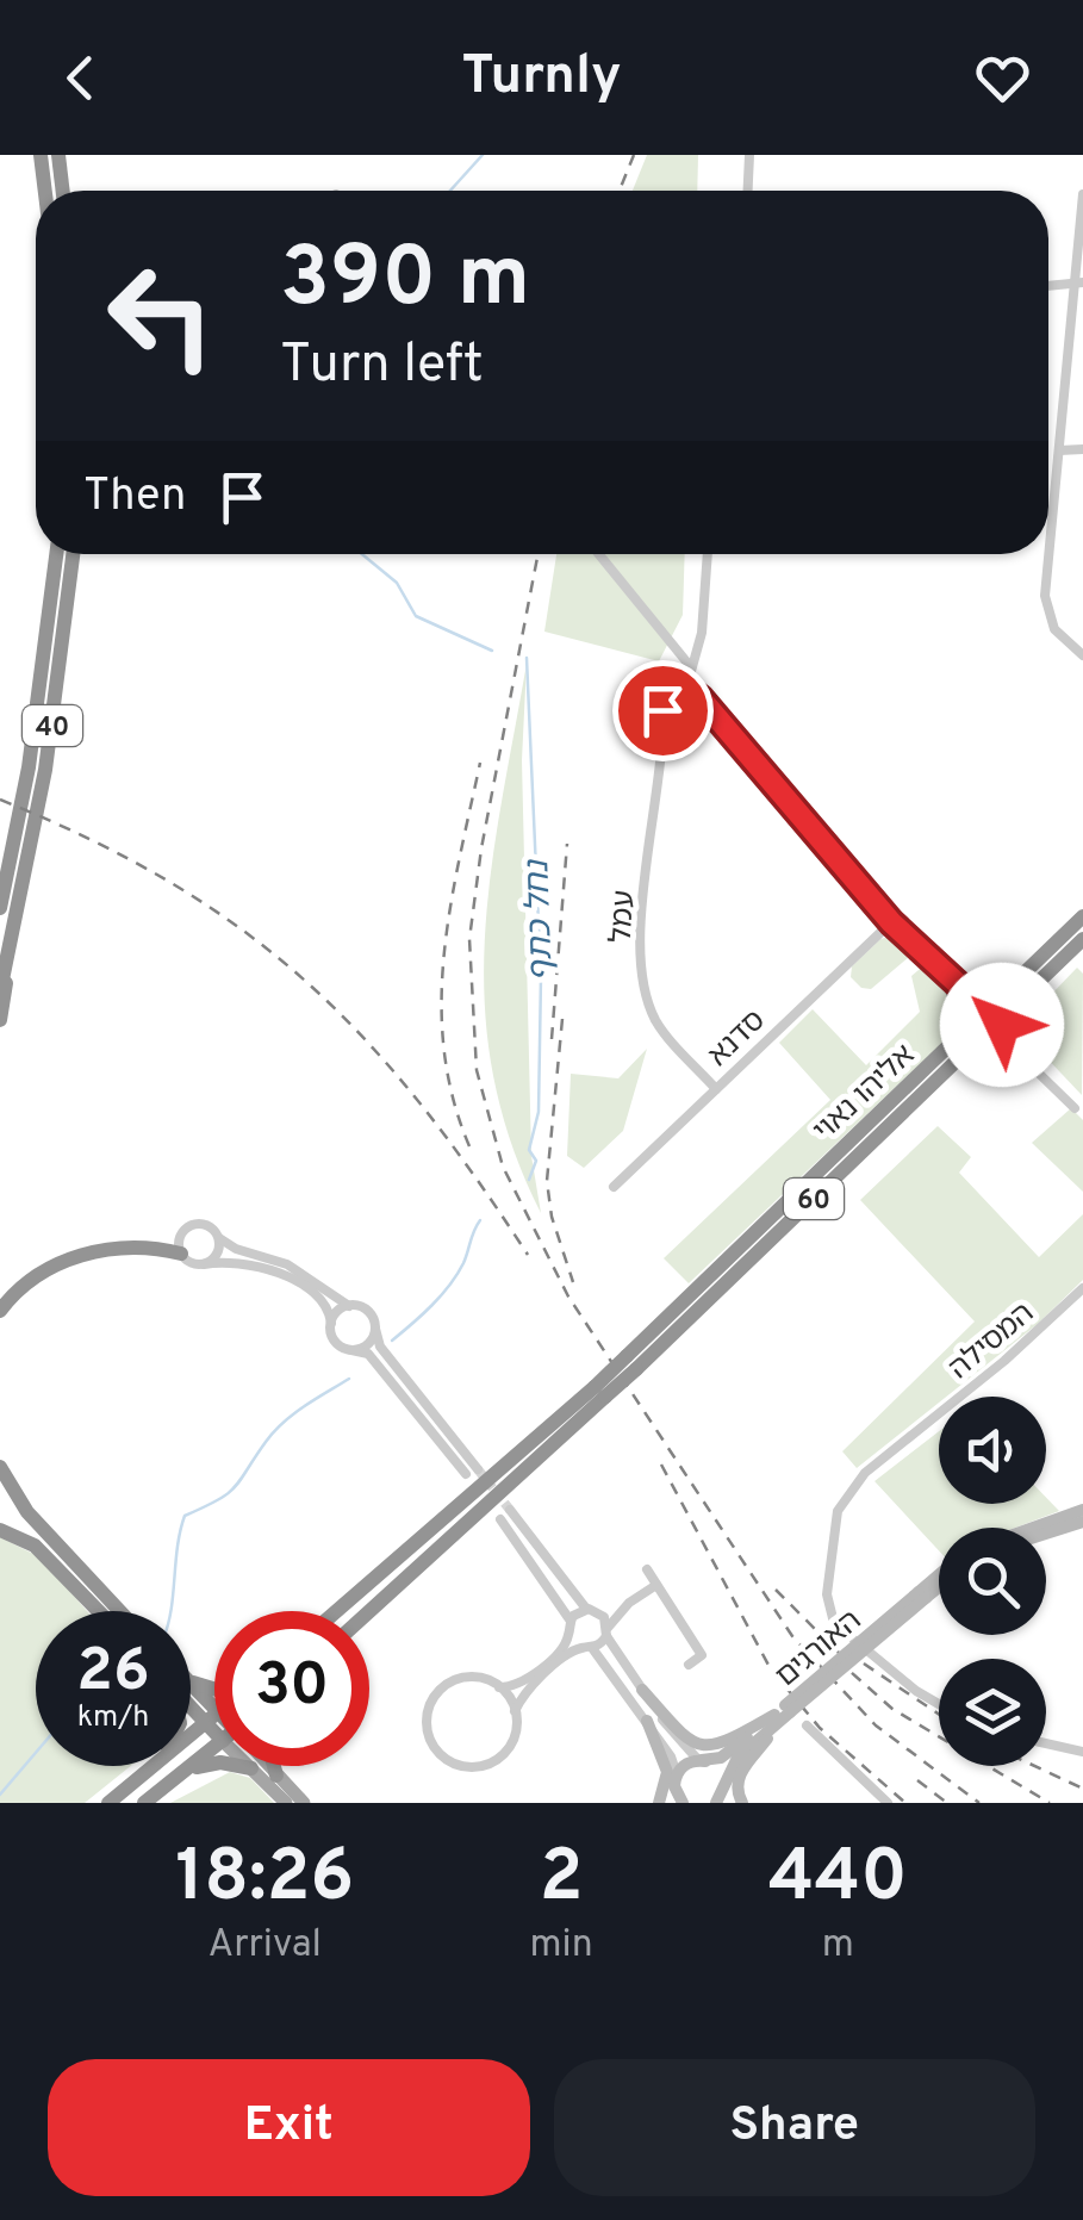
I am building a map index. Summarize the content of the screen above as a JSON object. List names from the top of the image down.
{
  "streets": {
    "highway": ["40", "אליהו נאוי", "60"],
    "street": [
      "עמל",
      "סדנא",
      "המסילה",
      "האורגים"
    ]
  },
  "crossings": [
    ["עמל", "סדנא"],
    ["אליהו נאוי", "60"]
  ],
  "water": ["נחל כתף"],
  "page": {
    "header": "Turnly",
    "turn": ["390 m", "Turn left"],
    "then": "Then",
    "speed": "26 km/h",
    "limit": "30",
    "eta": [
      "18:26",
      "Arrival",
      "2",
      "min",
      "440",
      "m"
    ],
    "buttons": ["Exit", "Share"]
  }
}
